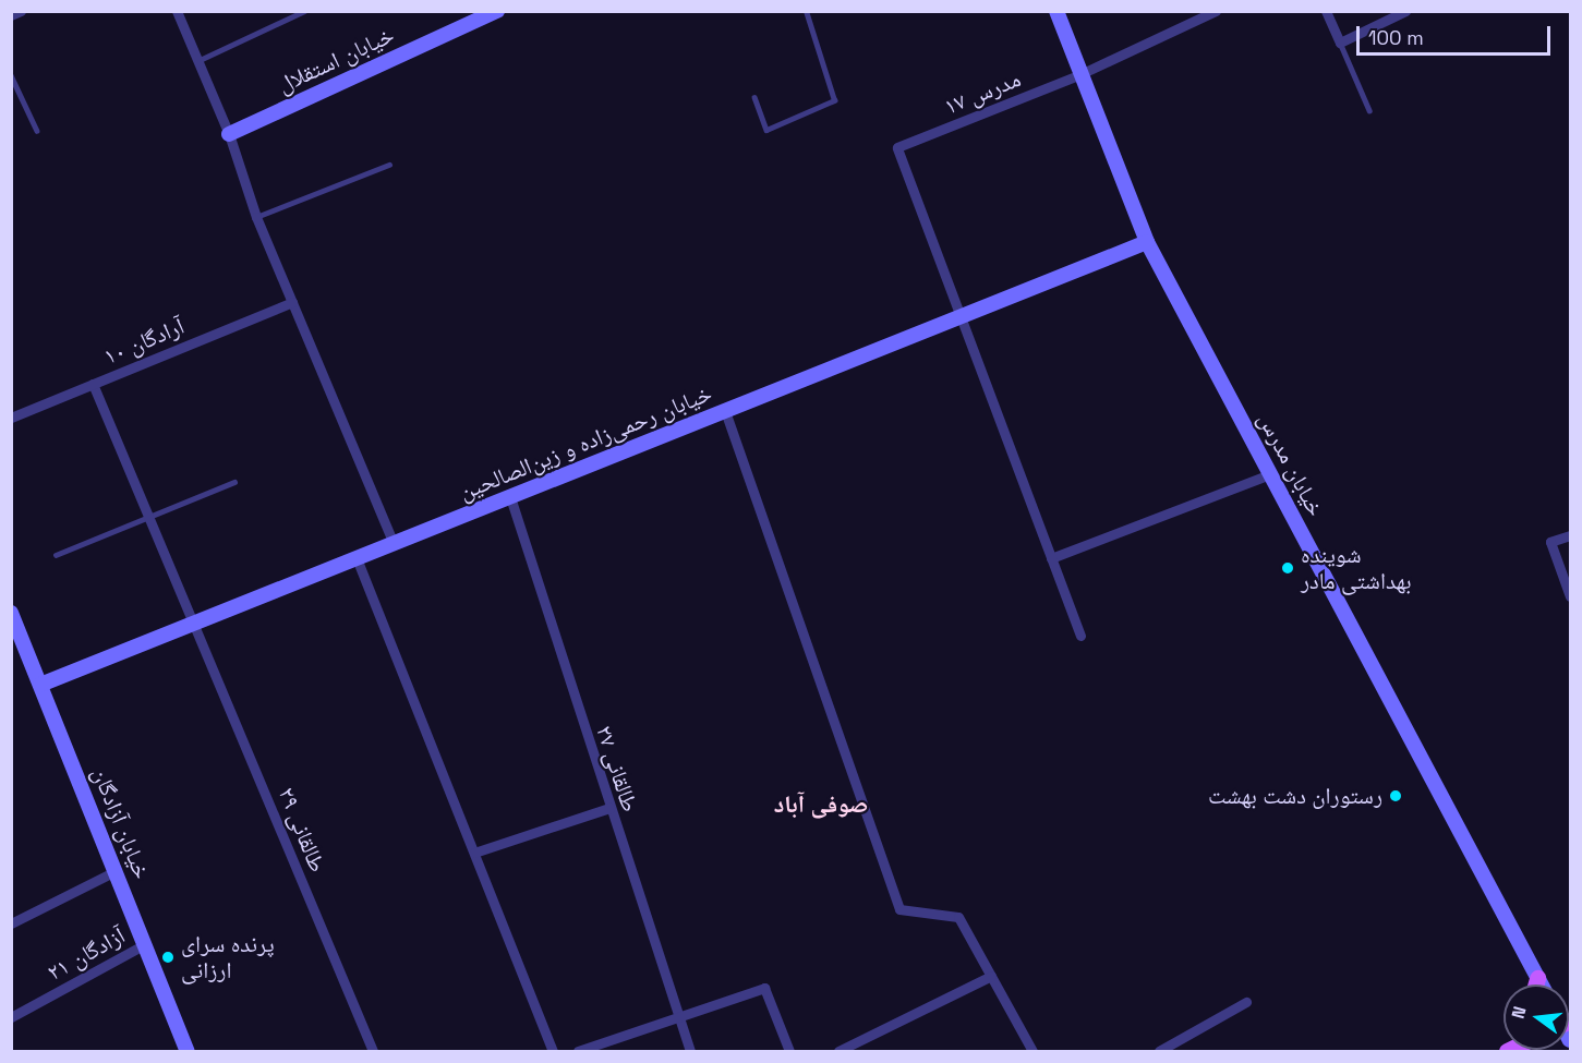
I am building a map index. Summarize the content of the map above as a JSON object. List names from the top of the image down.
{
  "streets": {
    "main road": [
      "خیابان استقلال",
      "خیابان رحمی‌زاده و زین‌الصالحین",
      "خیابان مدرس",
      "خیابان آزادگان"
    ],
    "street": [
      "مدرس ۱۷",
      "آرادگان ۱۰",
      "طالقانی ۲۷",
      "طالقانی ۲۹",
      "آزادگان ۲۱"
    ]
  },
  "crossings": [
    ["مدرس ۱۷", "خیابان رحمی‌زاده و زین‌الصالحین"],
    ["مدرس ۱۷", "خیابان مدرس"],
    ["آرادگان ۱۰", "طالقانی ۲۹"],
    ["خیابان رحمی‌زاده و زین‌الصالحین", "خیابان مدرس"],
    ["خیابان رحمی‌زاده و زین‌الصالحین", "طالقانی ۲۷"],
    ["خیابان رحمی‌زاده و زین‌الصالحین", "خیابان آزادگان"],
    ["خیابان رحمی‌زاده و زین‌الصالحین", "طالقانی ۲۹"],
    ["خیابان آزادگان", "آزادگان ۲۱"]
  ],
  "districts": ["صوفی آباد"],
  "places": ["شوینده بهداشتی مادر", "رستوران دشت بهشت", "پرنده سرای ارزانی"],
  "scale_bar": "100 m",
  "north": "left"
}
